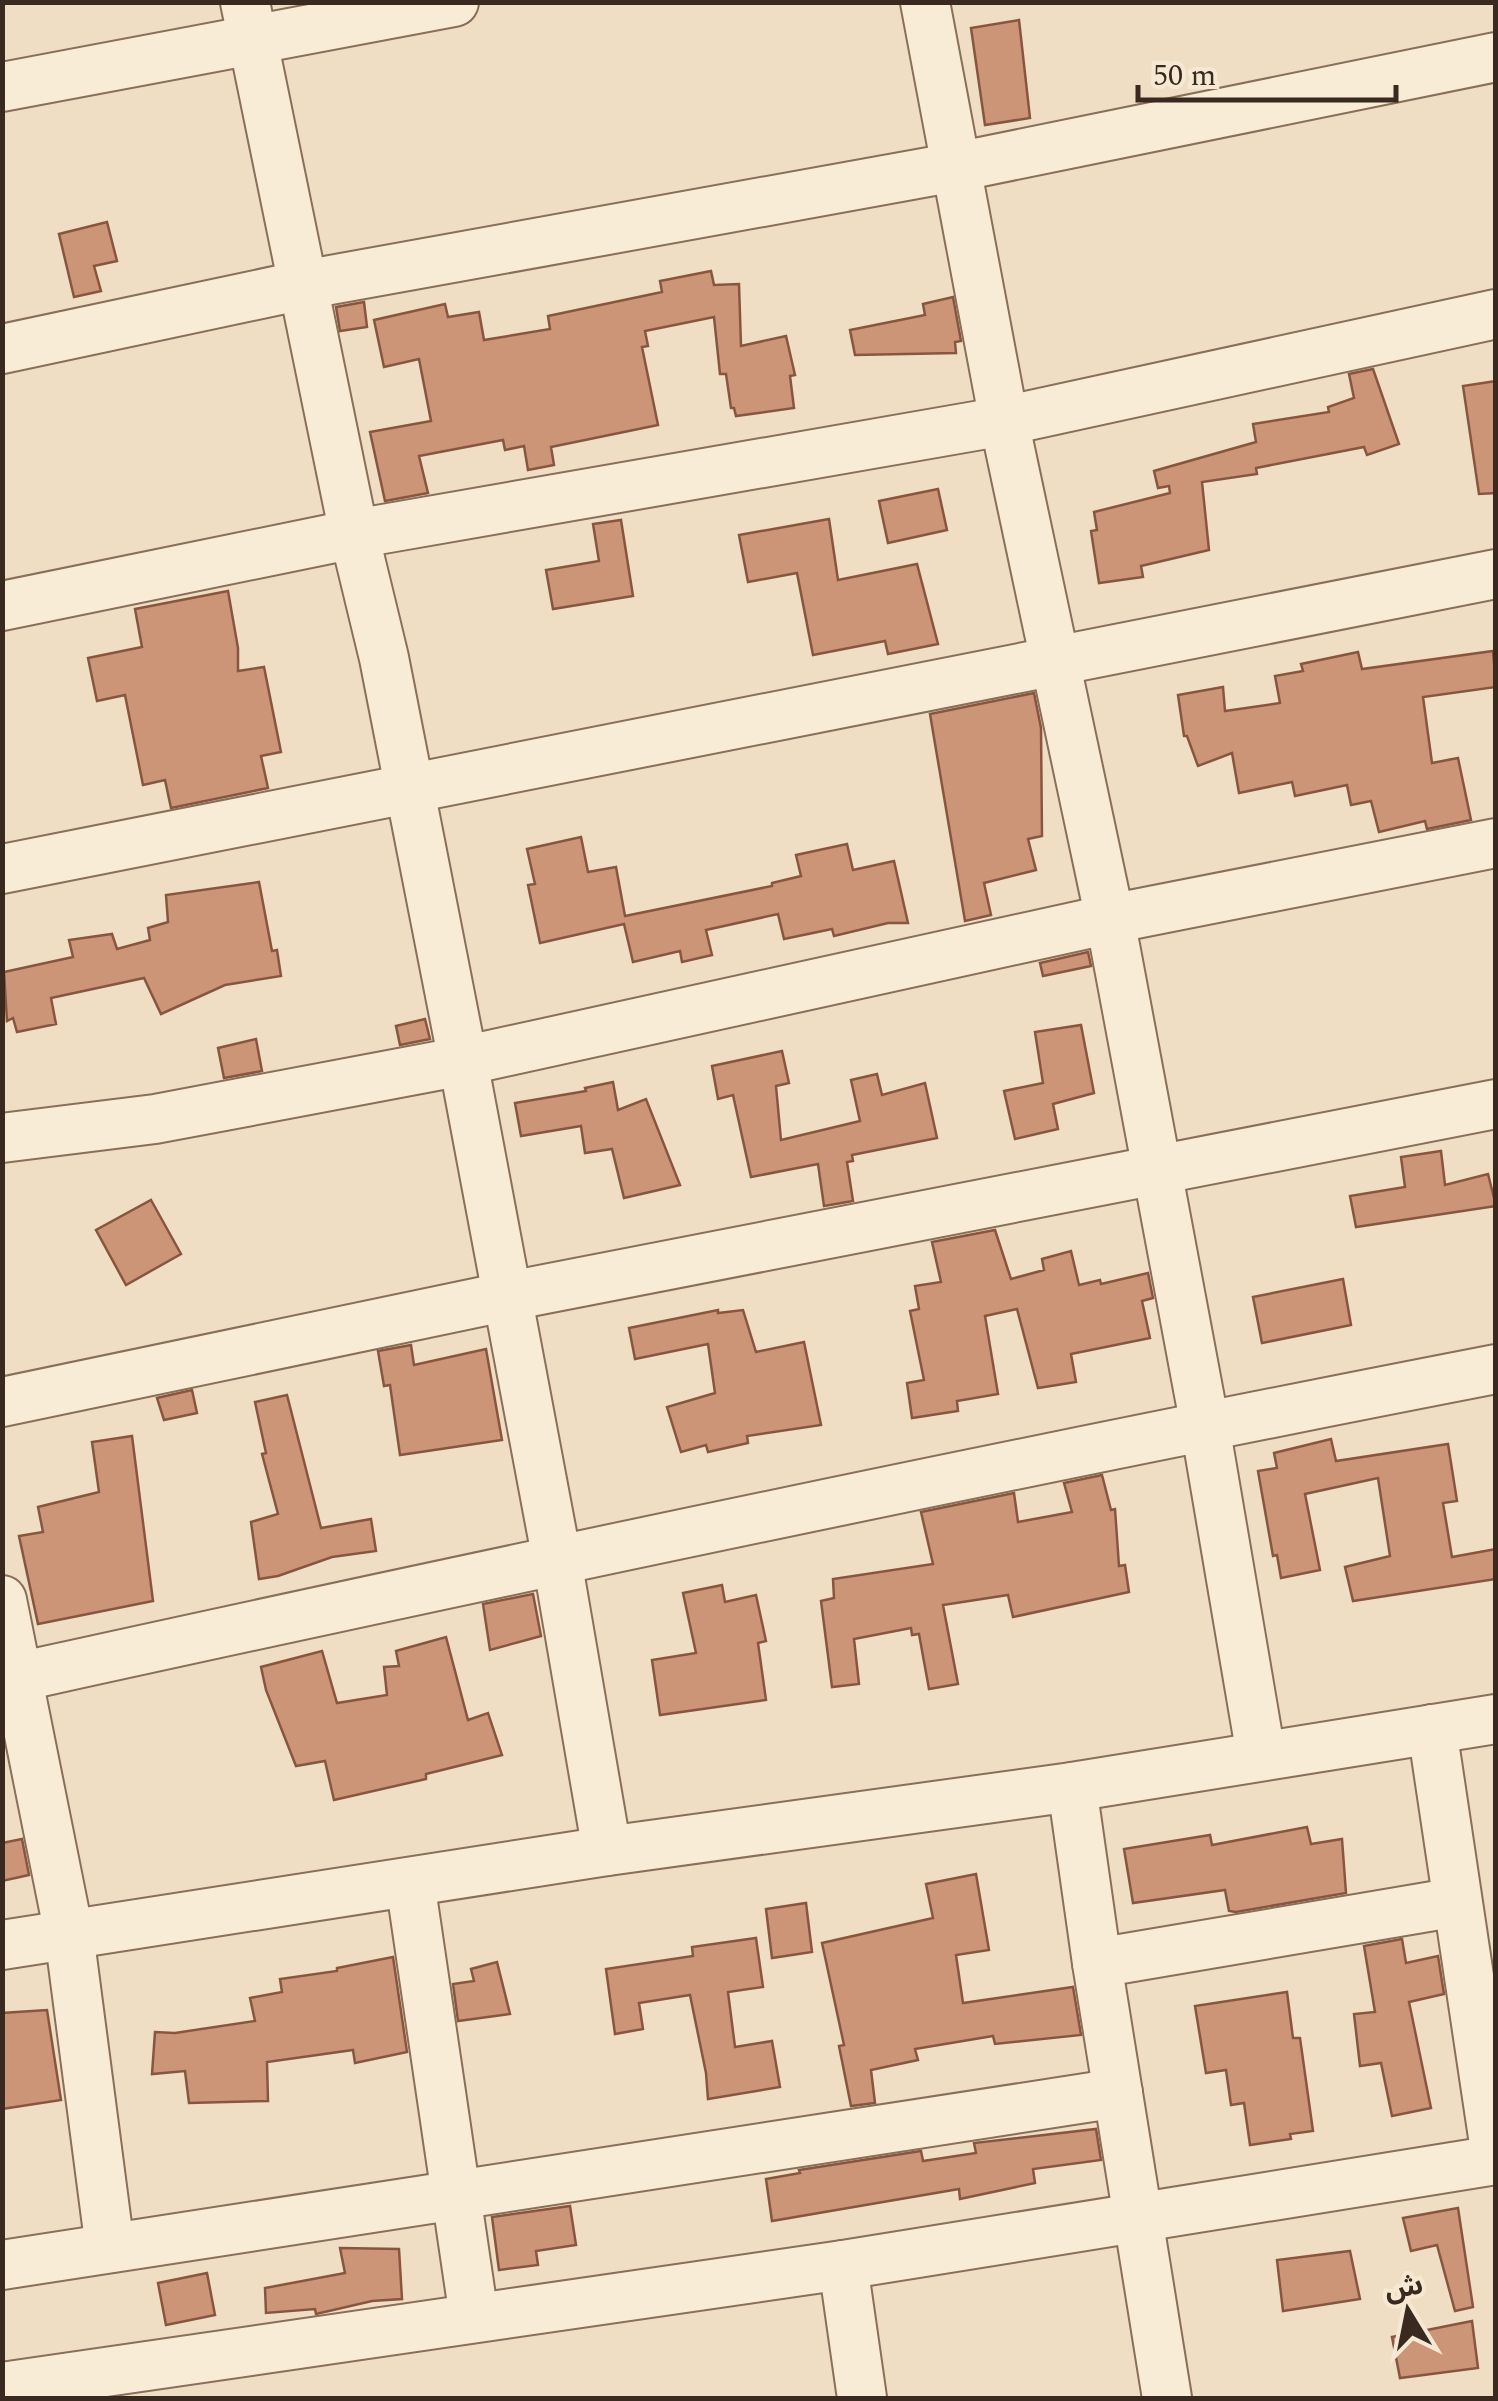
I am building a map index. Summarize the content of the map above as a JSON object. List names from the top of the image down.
{
  "scale_bar": "50 m",
  "north": "top"
}
